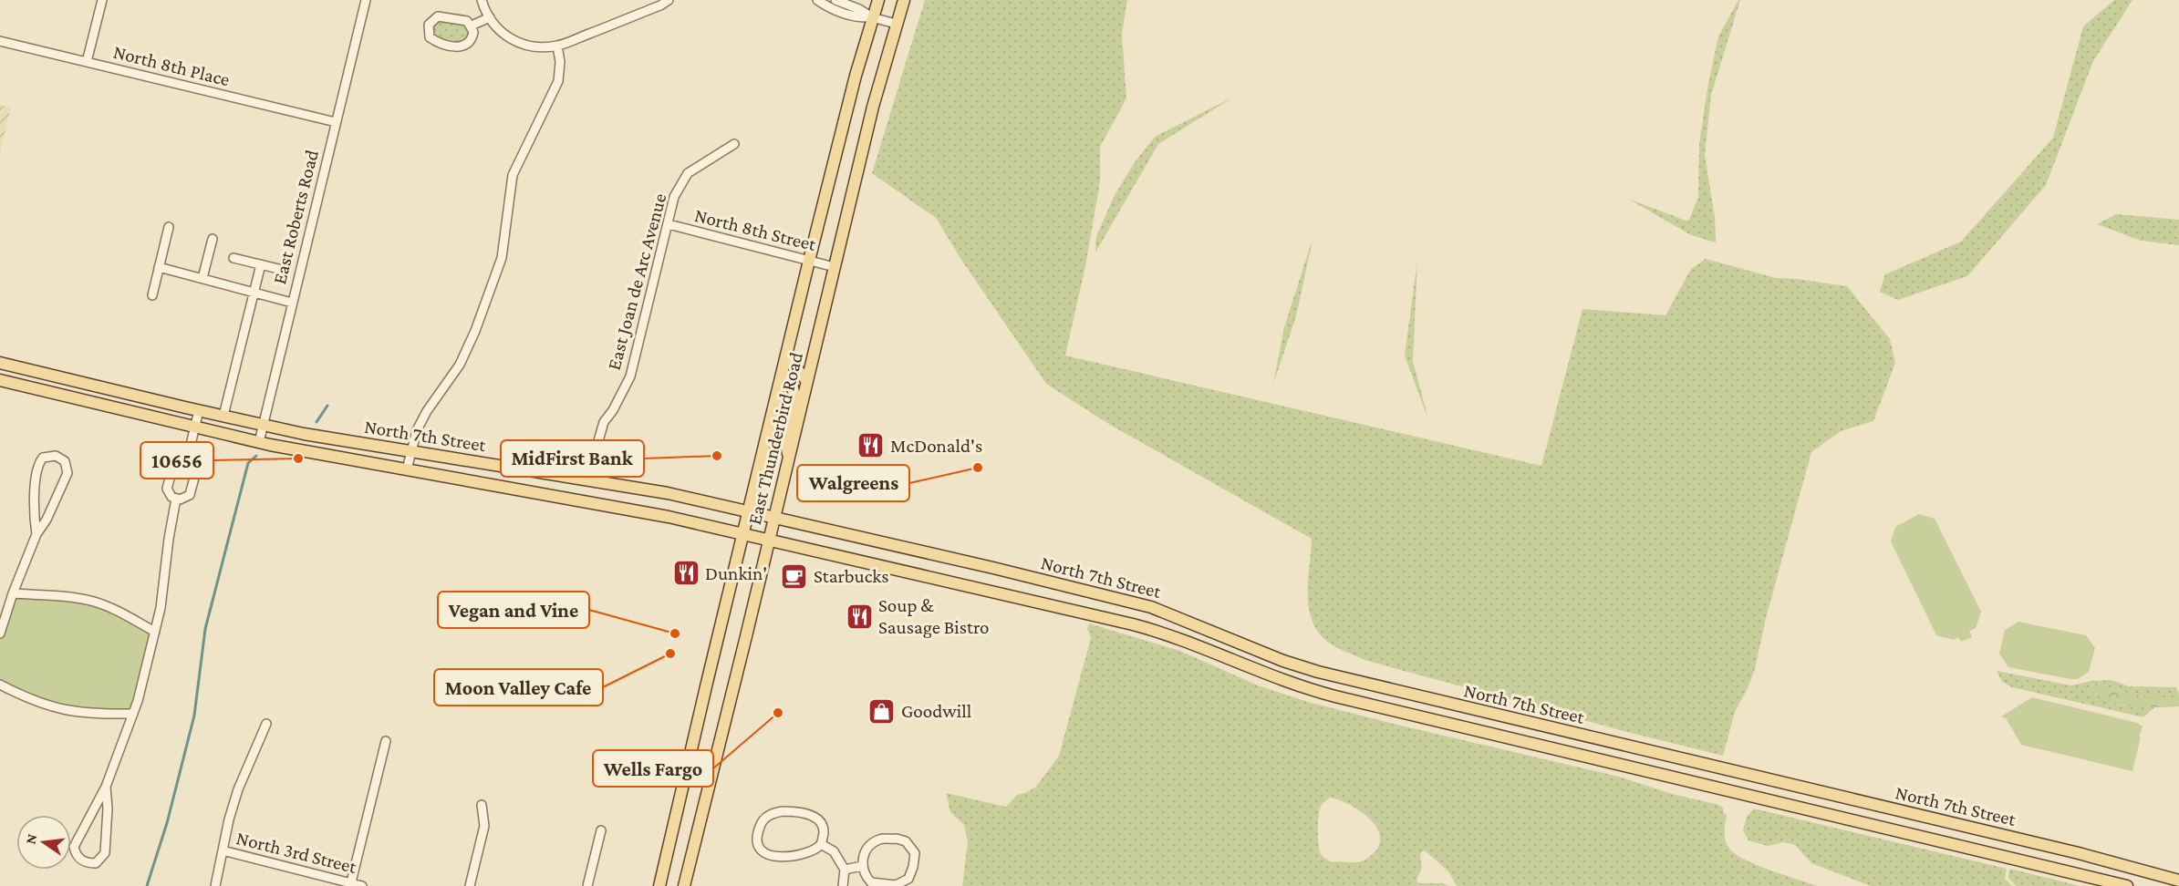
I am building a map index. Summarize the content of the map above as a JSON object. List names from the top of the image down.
{
  "streets": {
    "main road": ["North 7th Street", "East Thunderbird Road"],
    "street": [
      "North 8th Place",
      "East Roberts Road",
      "North 8th Street",
      "East Joan de Arc Avenue",
      "North 3rd Street"
    ]
  },
  "crossings": [
    ["North 8th Place", "East Roberts Road"],
    ["East Roberts Road", "North 7th Street"],
    ["North 8th Street", "East Joan de Arc Avenue"],
    ["North 8th Street", "East Thunderbird Road"],
    ["East Joan de Arc Avenue", "North 7th Street"],
    ["North 7th Street", "East Thunderbird Road"]
  ],
  "places": {
    "restaurant": ["McDonald's", "Dunkin'", "Soup & Sausage Bistro"],
    "other": [
      "MidFirst Bank",
      "10656",
      "Walgreens",
      "Vegan and Vine",
      "Moon Valley Cafe",
      "Wells Fargo"
    ],
    "cafe": ["Starbucks"],
    "shop": ["Goodwill"]
  },
  "north": "left"
}
